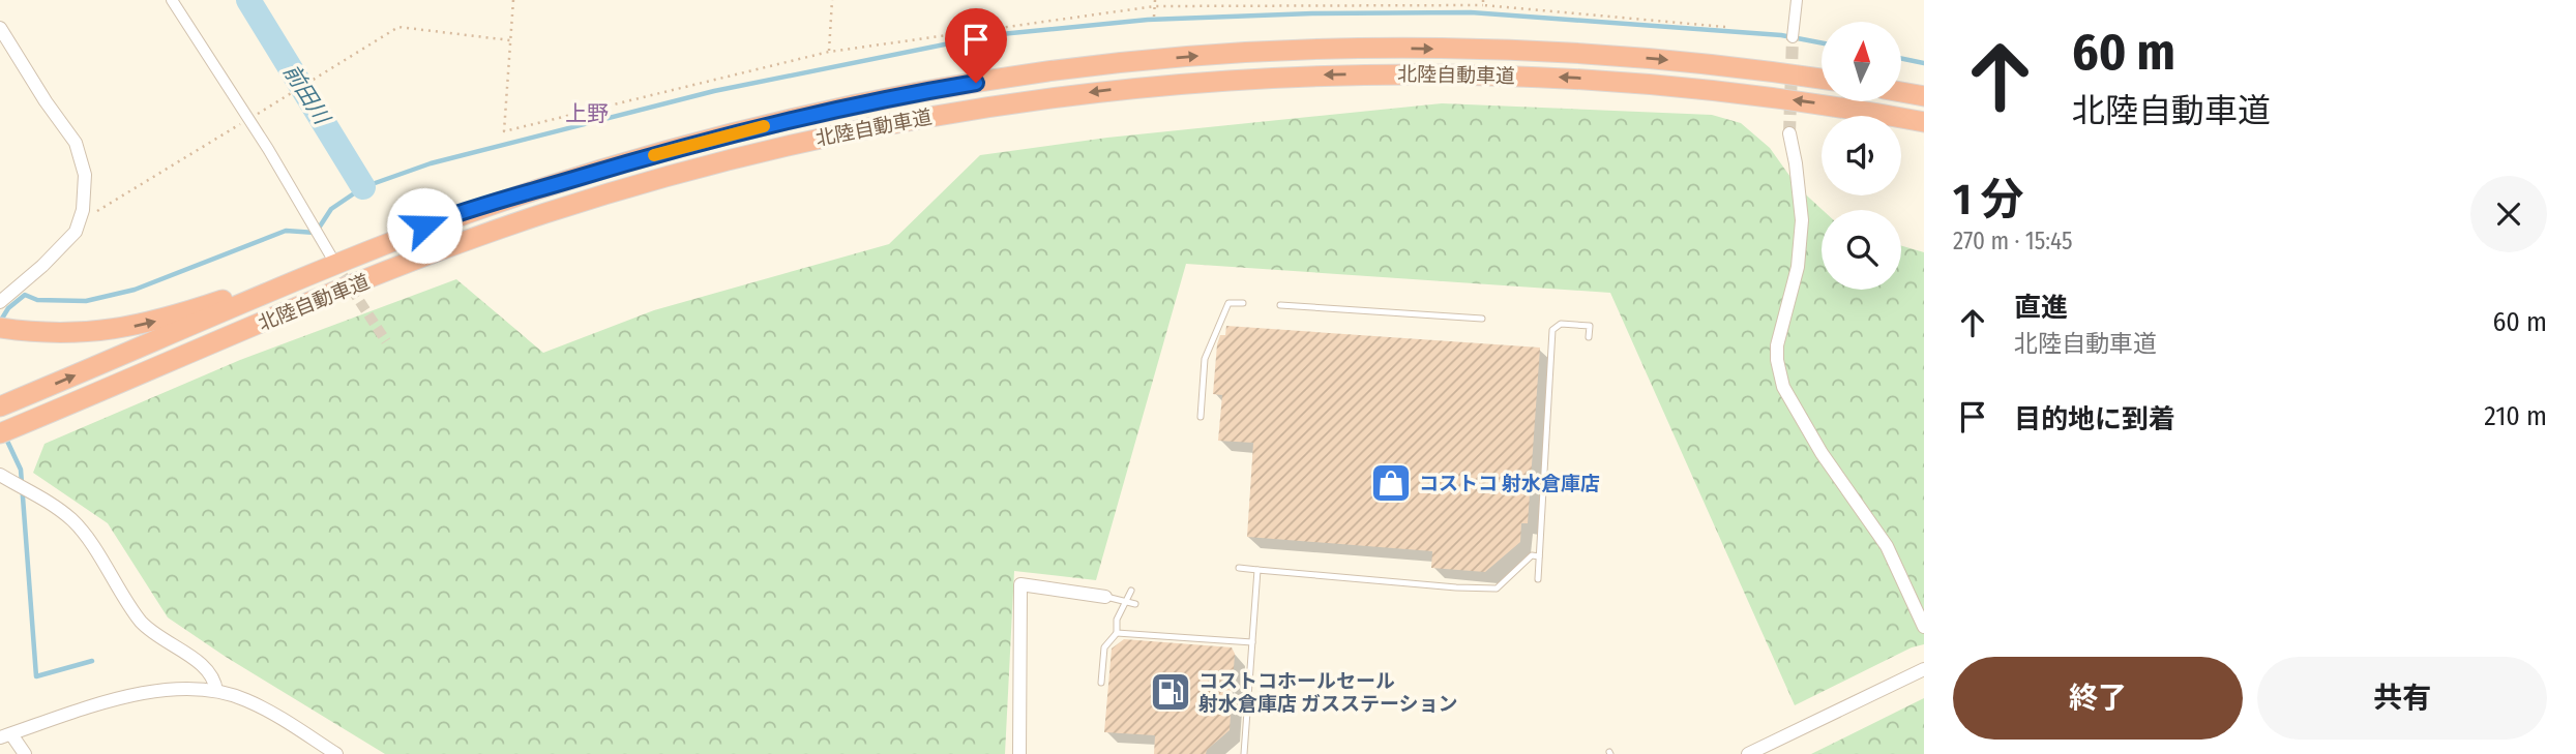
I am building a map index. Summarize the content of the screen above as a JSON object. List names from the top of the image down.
{
  "streets": {
    "highway": ["北陸自動車道"]
  },
  "districts": ["上野"],
  "water": ["前田川"],
  "places": {
    "shop": ["コストコ 射水倉庫店"],
    "fuel station": ["コストコホールセール 射水倉庫店 ガスステーション"]
  },
  "north": "top",
  "page": {
    "turn": ["60 m", "北陸自動車道"],
    "heading": ["1 分", "270 m · 15:45"],
    "list": [
      {
        "name": "直進",
        "note": "北陸自動車道",
        "value": "60 m"
      },
      {
        "name": "目的地に到着",
        "value": "210 m"
      }
    ],
    "buttons": ["終了", "共有"]
  }
}
